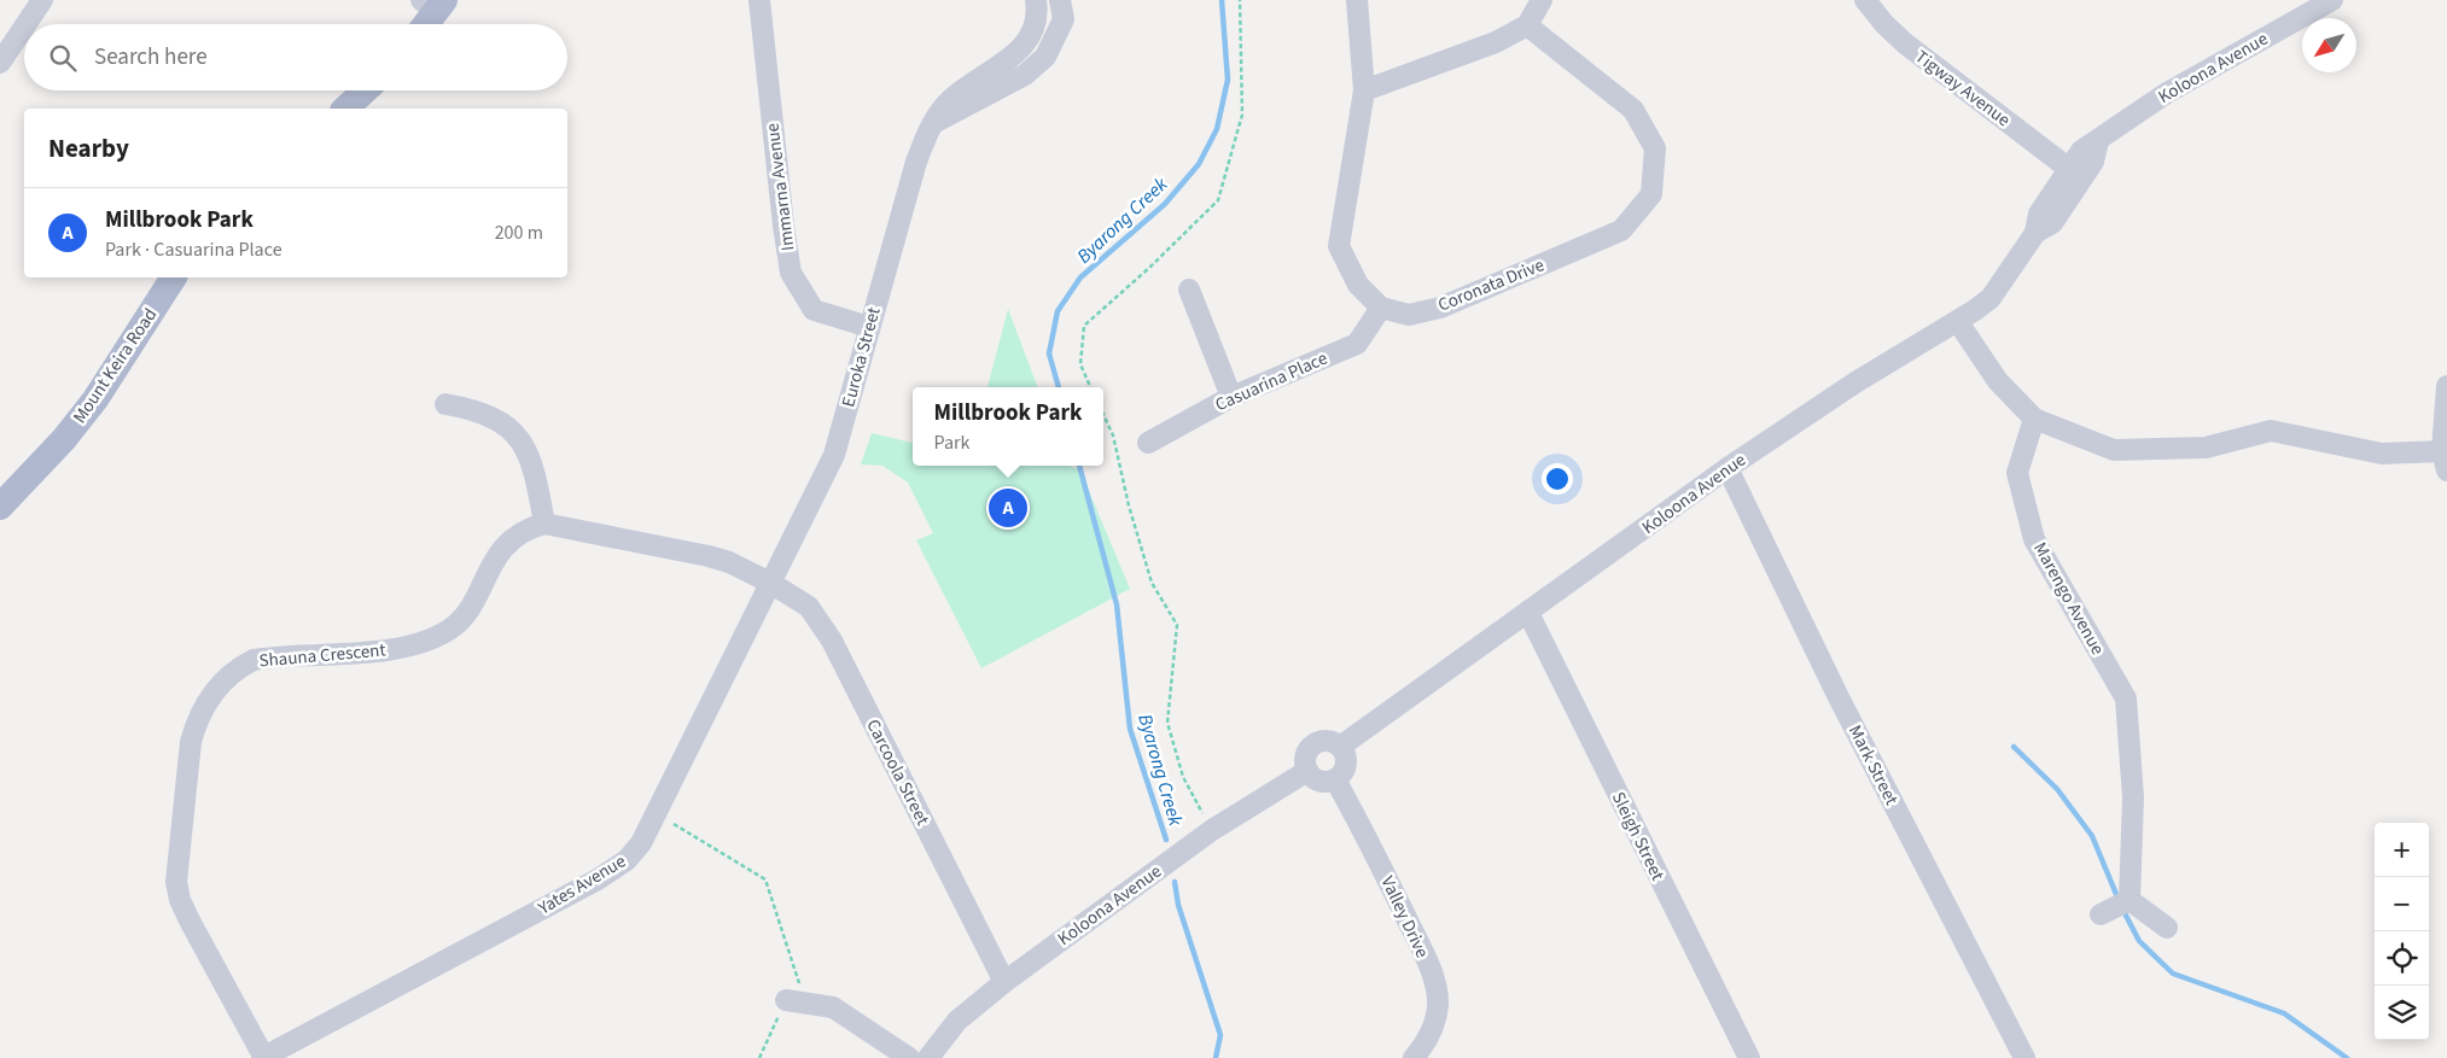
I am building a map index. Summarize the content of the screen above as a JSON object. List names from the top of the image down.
{
  "streets": {
    "main road": ["Mount Keira Road"],
    "street": [
      "Koloona Avenue",
      "Tigway Avenue",
      "Immarna Avenue",
      "Coronata Drive",
      "Euroka Street",
      "Casuarina Place",
      "Marengo Avenue",
      "Shauna Crescent",
      "Mark Street",
      "Carcoola Street",
      "Sleigh Street",
      "Yates Avenue",
      "Valley Drive"
    ]
  },
  "crossings": [
    ["Koloona Avenue", "Tigway Avenue"],
    ["Koloona Avenue", "Mark Street"],
    ["Koloona Avenue", "Carcoola Street"],
    ["Koloona Avenue", "Sleigh Street"],
    ["Koloona Avenue", "Valley Drive"],
    ["Immarna Avenue", "Euroka Street"],
    ["Coronata Drive", "Casuarina Place"],
    ["Euroka Street", "Carcoola Street"],
    ["Euroka Street", "Yates Avenue"],
    ["Shauna Crescent", "Yates Avenue"],
    ["Carcoola Street", "Yates Avenue"]
  ],
  "water": ["Byarong Creek"],
  "north": "bottom left",
  "page": {
    "search": "Search here",
    "heading": "Nearby",
    "list": [
      {
        "mark": "A",
        "name": "Millbrook Park",
        "note": "Park · Casuarina Place",
        "value": "200 m"
      }
    ],
    "popup": ["Millbrook Park", "Park"],
    "pins": "A",
    "map_buttons": ["+", "−"]
  }
}
